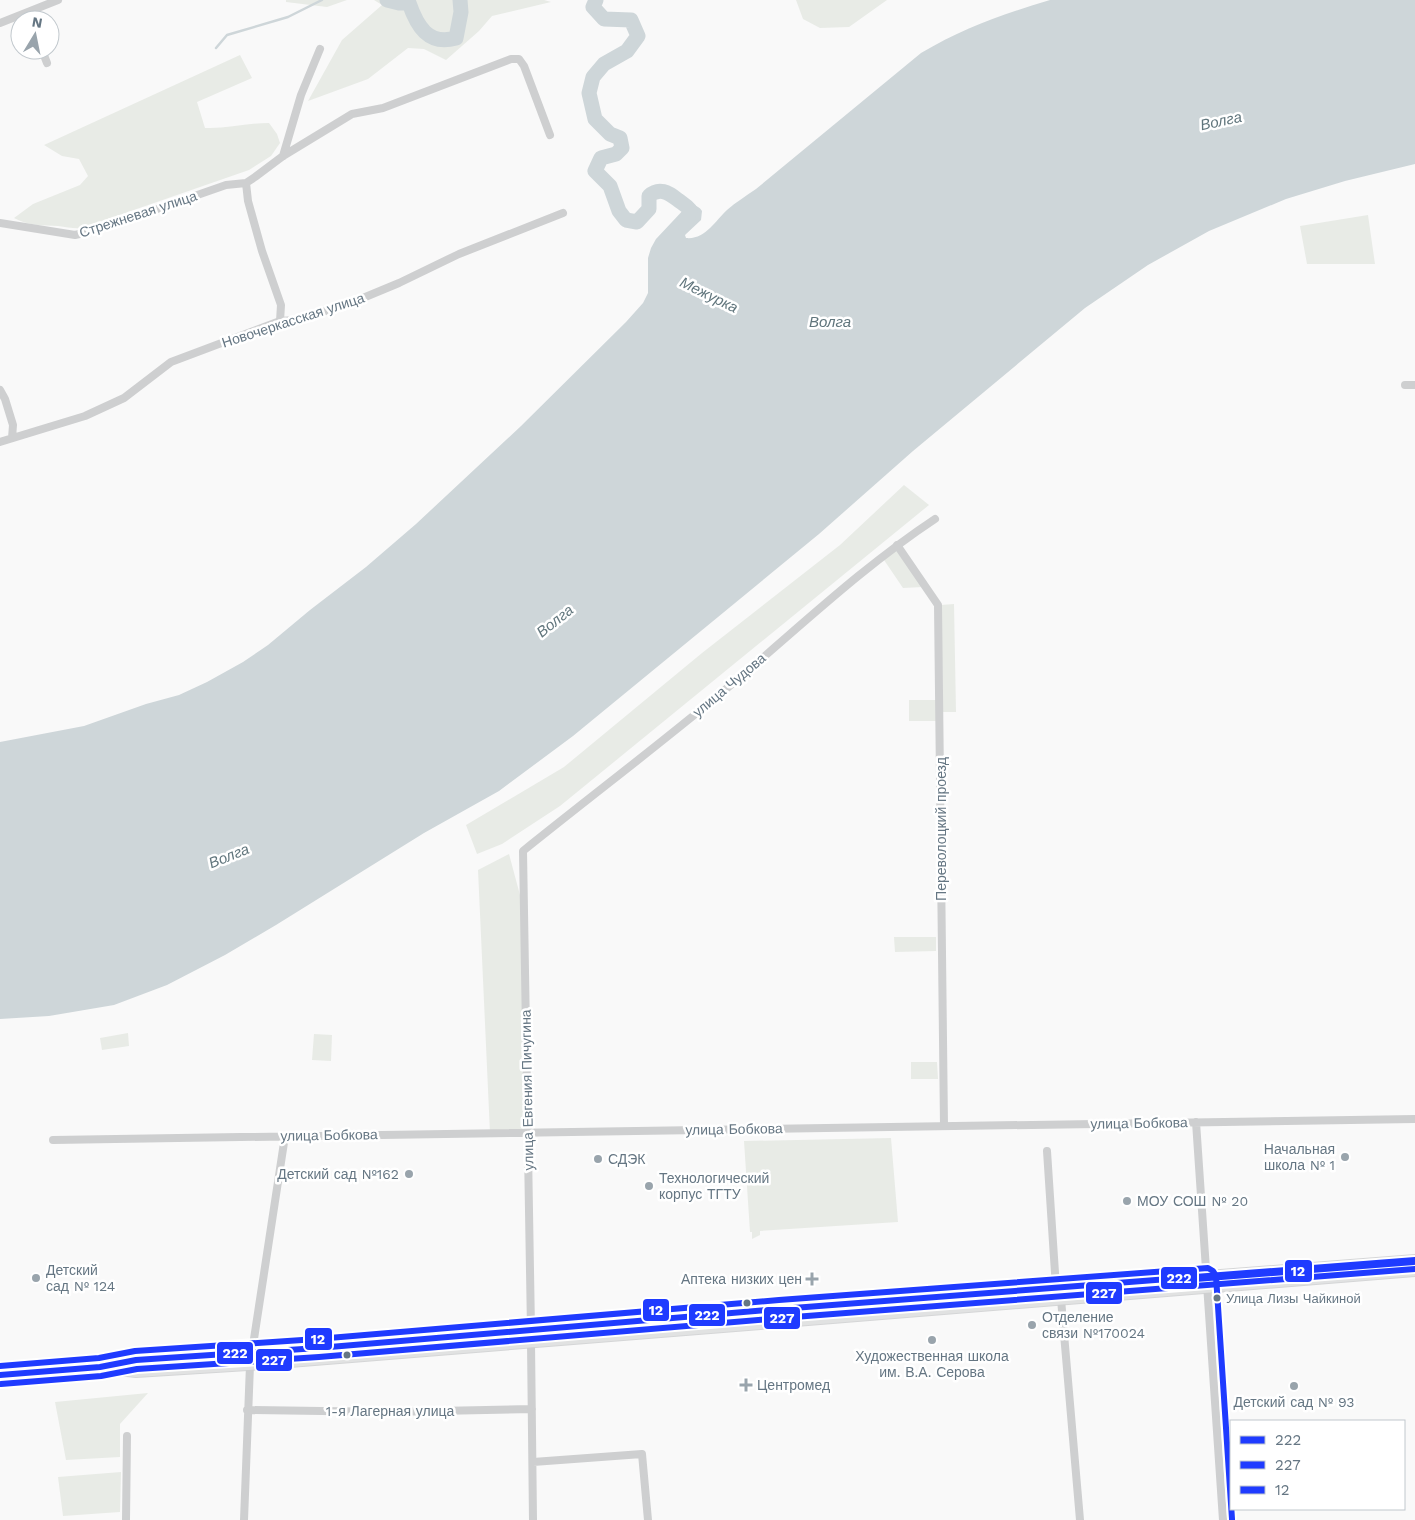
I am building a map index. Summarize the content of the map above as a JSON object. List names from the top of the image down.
{
  "streets": {
    "street": [
      "Стрежневая улица",
      "Новочеркасская улица",
      "улица Чудова",
      "Переволоцкий проезд",
      "улица Евгения Пичугина",
      "улица Бобкова",
      "1-я Лагерная улица"
    ]
  },
  "crossings": [
    ["улица Чудова", "Переволоцкий проезд"],
    ["улица Чудова", "улица Евгения Пичугина"],
    ["Переволоцкий проезд", "улица Бобкова"],
    ["улица Евгения Пичугина", "улица Бобкова"]
  ],
  "water": ["Волга", "Межурка"],
  "places": {
    "other": [
      "Начальная школа № 1",
      "СДЭК",
      "Детский сад №162",
      "Технологический корпус ТГТУ",
      "МОУ СОШ № 20",
      "Детский сад № 124",
      "Улица Лизы Чайкиной",
      "Отделение связи №170024",
      "Художественная школа им. В.А. Серова",
      "Детский сад № 93"
    ],
    "health": ["Аптека низких цен", "Центромед"]
  },
  "lines": ["transit line 222", "transit line 12", "transit line 227"],
  "legend": ["222", "227", "12"],
  "north": "top"
}
